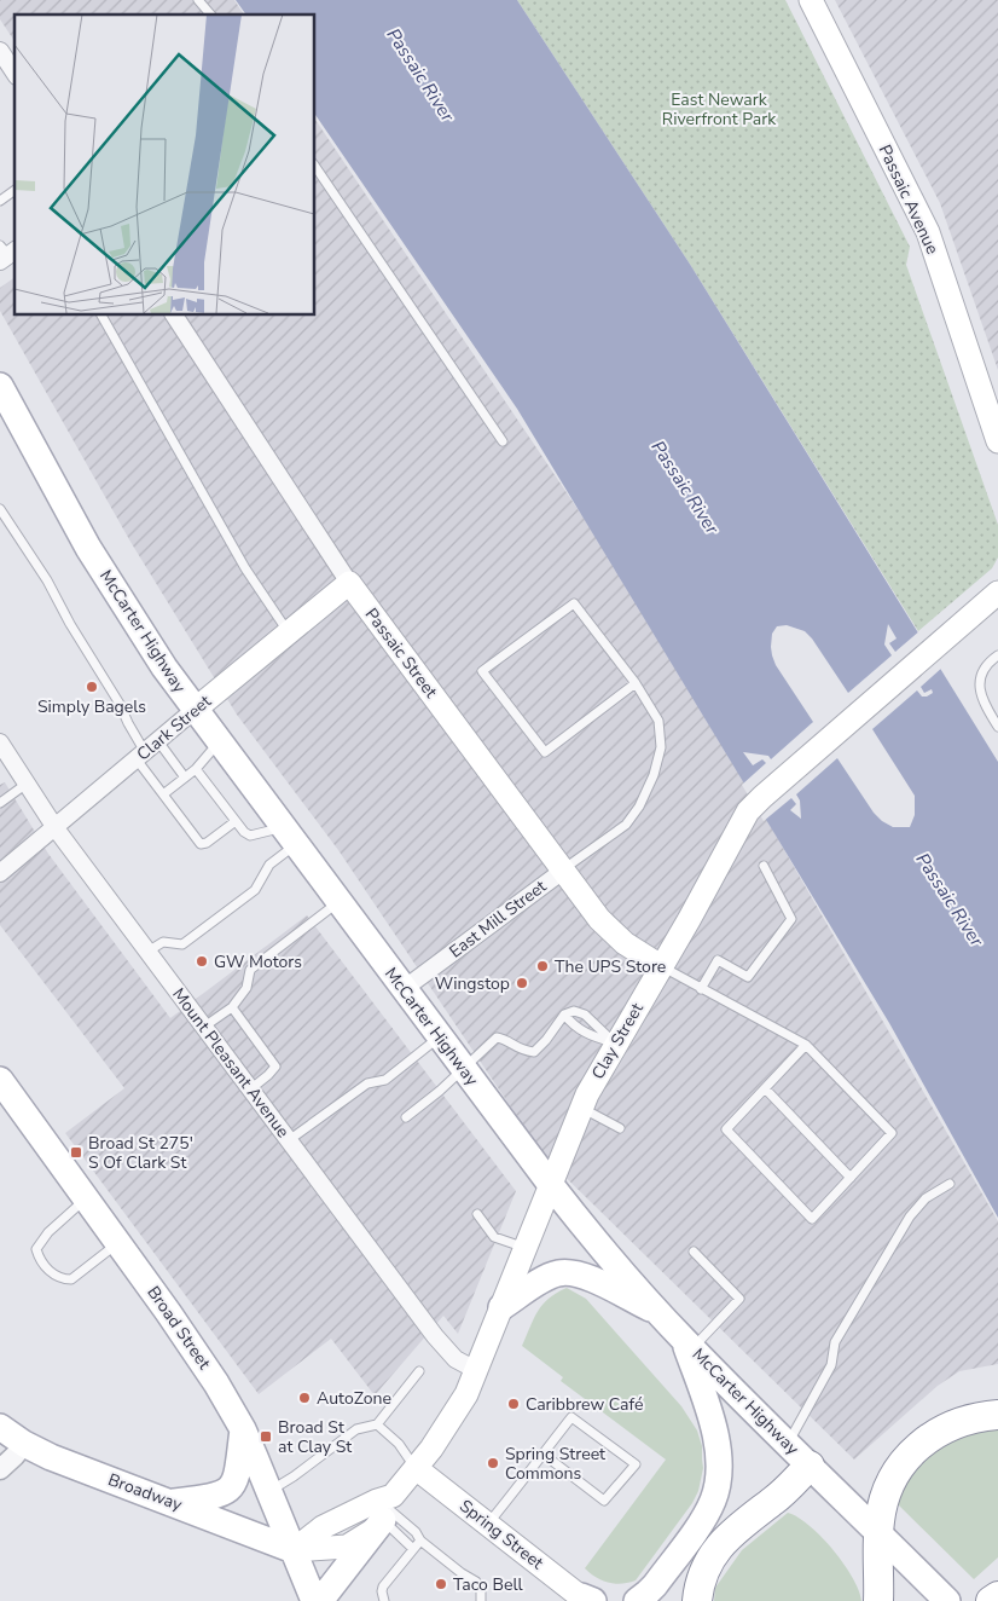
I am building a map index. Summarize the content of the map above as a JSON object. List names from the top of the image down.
{
  "streets": {
    "main road": [
      "Passaic Avenue",
      "McCarter Highway",
      "Passaic Street",
      "Clark Street",
      "Clay Street",
      "Broad Street",
      "Broadway",
      "Spring Street"
    ],
    "street": ["East Mill Street", "Mount Pleasant Avenue"]
  },
  "crossings": [
    ["McCarter Highway", "Clark Street"],
    ["McCarter Highway", "East Mill Street"],
    ["McCarter Highway", "Clay Street"],
    ["Passaic Street", "Clark Street"],
    ["Passaic Street", "East Mill Street"],
    ["Passaic Street", "Clay Street"],
    ["Clark Street", "Mount Pleasant Avenue"],
    ["Clay Street", "Mount Pleasant Avenue"],
    ["Clay Street", "Broad Street"],
    ["Clay Street", "Broadway"],
    ["Clay Street", "Spring Street"],
    ["Broad Street", "Broadway"]
  ],
  "water": ["Passaic River"],
  "parks": ["East Newark Riverfront Park"],
  "places": {
    "other": [
      "Simply Bagels",
      "GW Motors",
      "The UPS Store",
      "Wingstop",
      "AutoZone",
      "Caribbrew Café",
      "Spring Street Commons",
      "Taco Bell"
    ],
    "transit": ["Broad St 275' S Of Clark St", "Broad St at Clay St"]
  }
}
